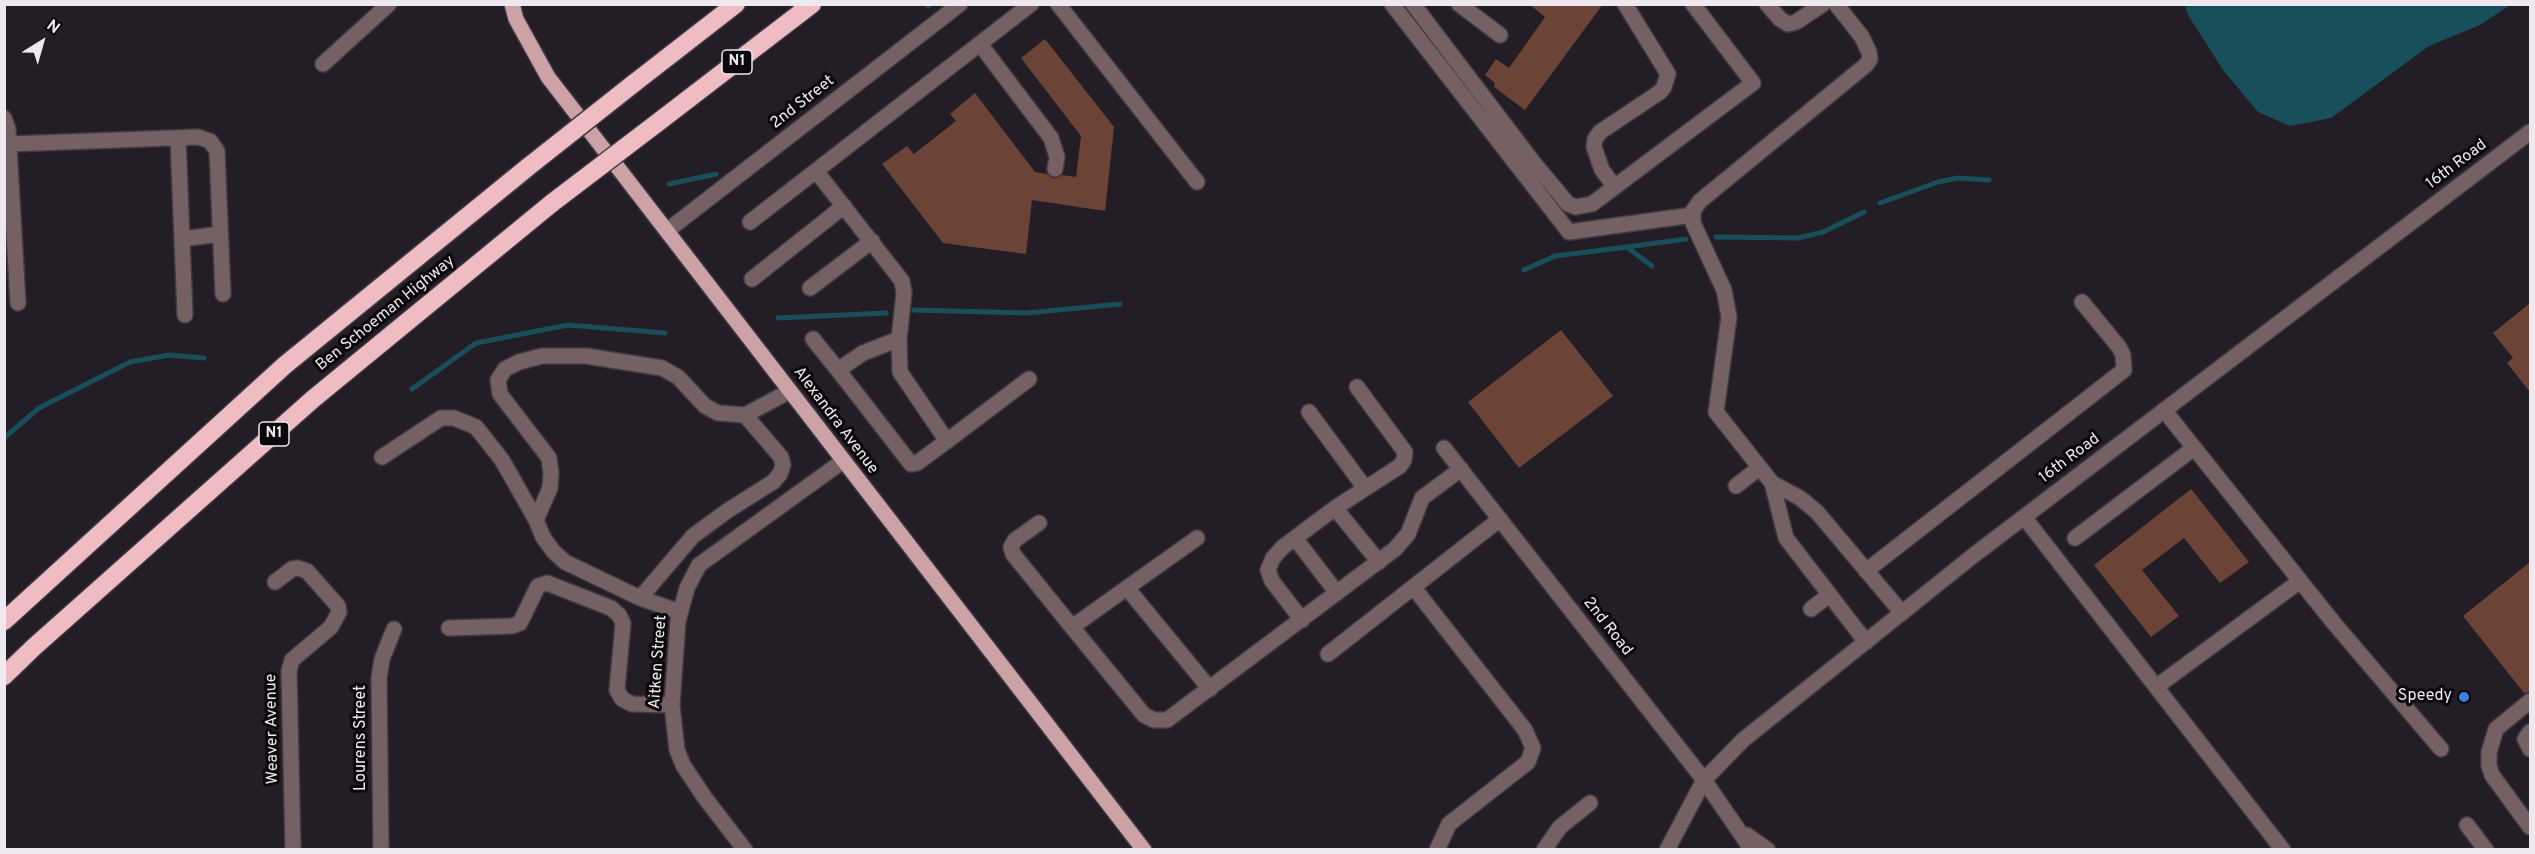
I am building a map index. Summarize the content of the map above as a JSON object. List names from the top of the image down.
{
  "streets": {
    "highway": ["N1", "Ben Schoeman Highway"],
    "main road": ["Alexandra Avenue"],
    "street": [
      "2nd Street",
      "16th Road",
      "2nd Road",
      "Aitken Street",
      "Weaver Avenue",
      "Lourens Street"
    ]
  },
  "crossings": [
    ["2nd Street", "Alexandra Avenue"],
    ["16th Road", "2nd Road"],
    ["Alexandra Avenue", "Aitken Street"]
  ],
  "places": ["Speedy"],
  "north": "top right"
}
